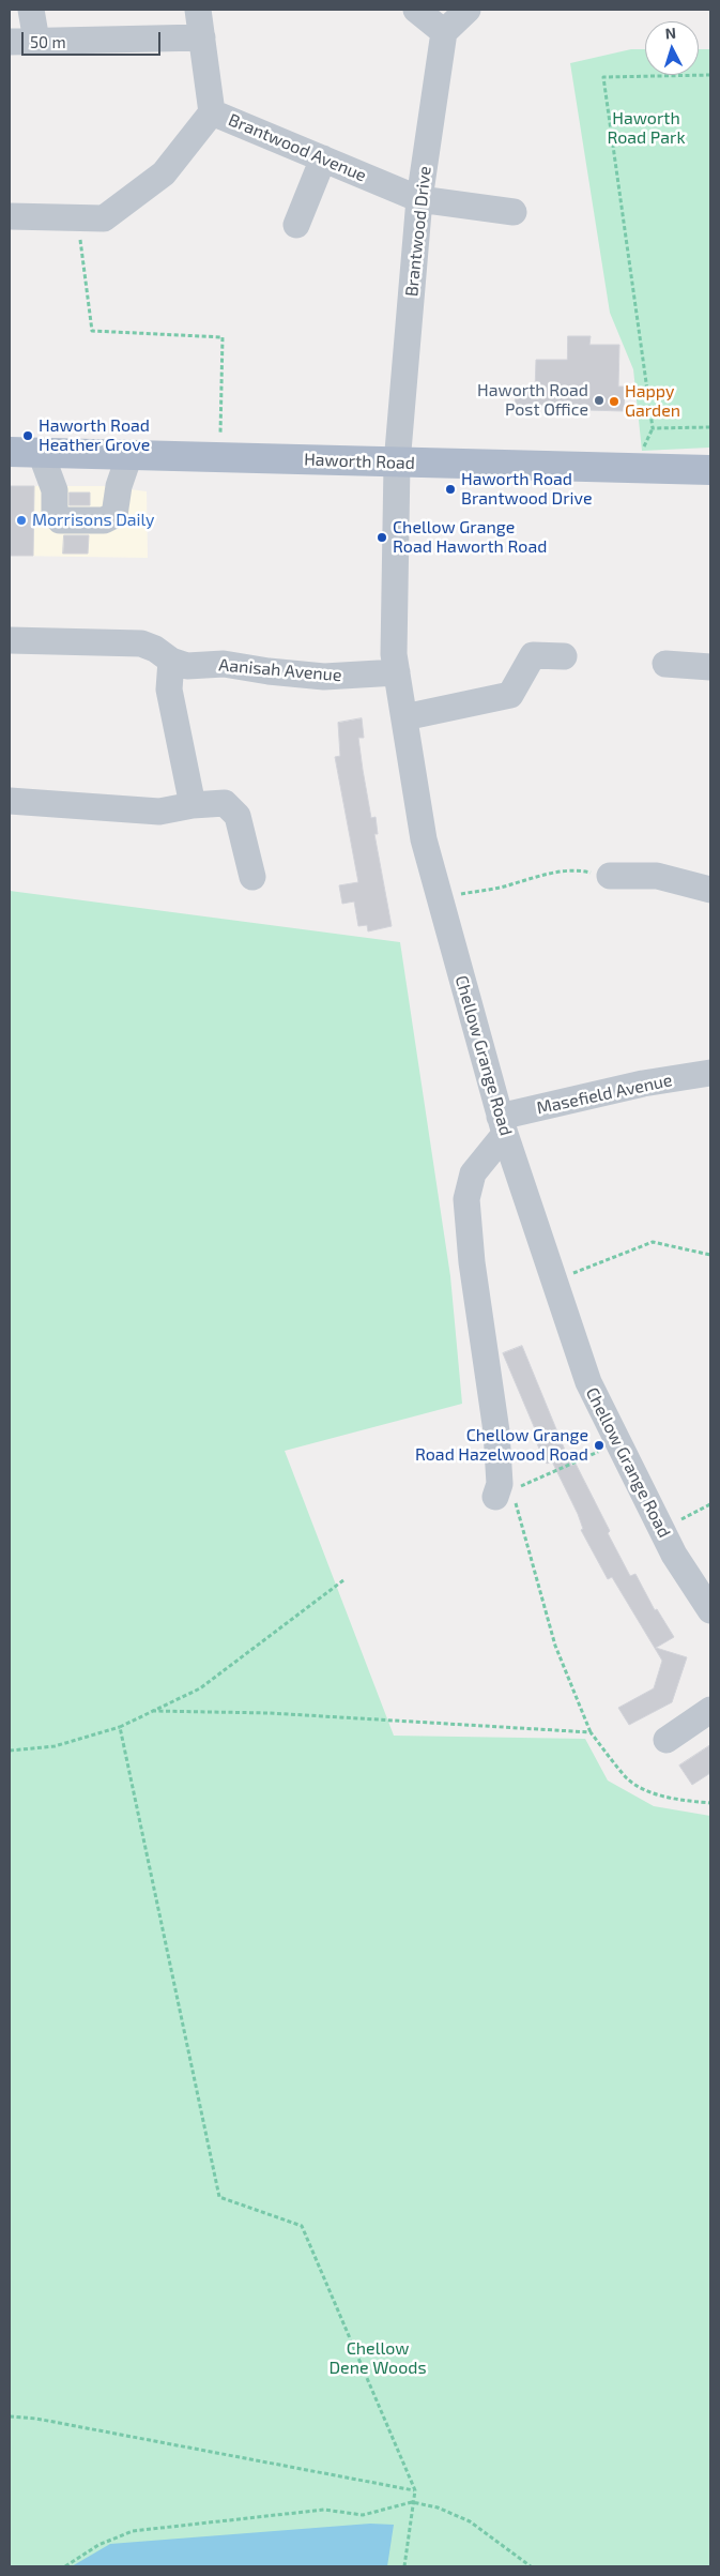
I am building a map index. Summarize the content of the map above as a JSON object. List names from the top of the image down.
{
  "streets": {
    "main road": ["Haworth Road"],
    "street": [
      "Brantwood Avenue",
      "Brantwood Drive",
      "Aanisah Avenue",
      "Chellow Grange Road",
      "Masefield Avenue"
    ]
  },
  "crossings": [
    ["Brantwood Avenue", "Brantwood Drive"],
    ["Brantwood Drive", "Haworth Road"],
    ["Brantwood Drive", "Chellow Grange Road"],
    ["Haworth Road", "Chellow Grange Road"],
    ["Aanisah Avenue", "Chellow Grange Road"],
    ["Chellow Grange Road", "Masefield Avenue"]
  ],
  "parks": ["Haworth Road Park", "Chellow Dene Woods"],
  "places": [
    "Haworth Road Post Office",
    "Happy Garden",
    "Haworth Road Heather Grove",
    "Haworth Road Brantwood Drive",
    "Morrisons Daily",
    "Chellow Grange Road Haworth Road",
    "Chellow Grange Road Hazelwood Road"
  ],
  "scale_bar": "50 m",
  "north": "top"
}
